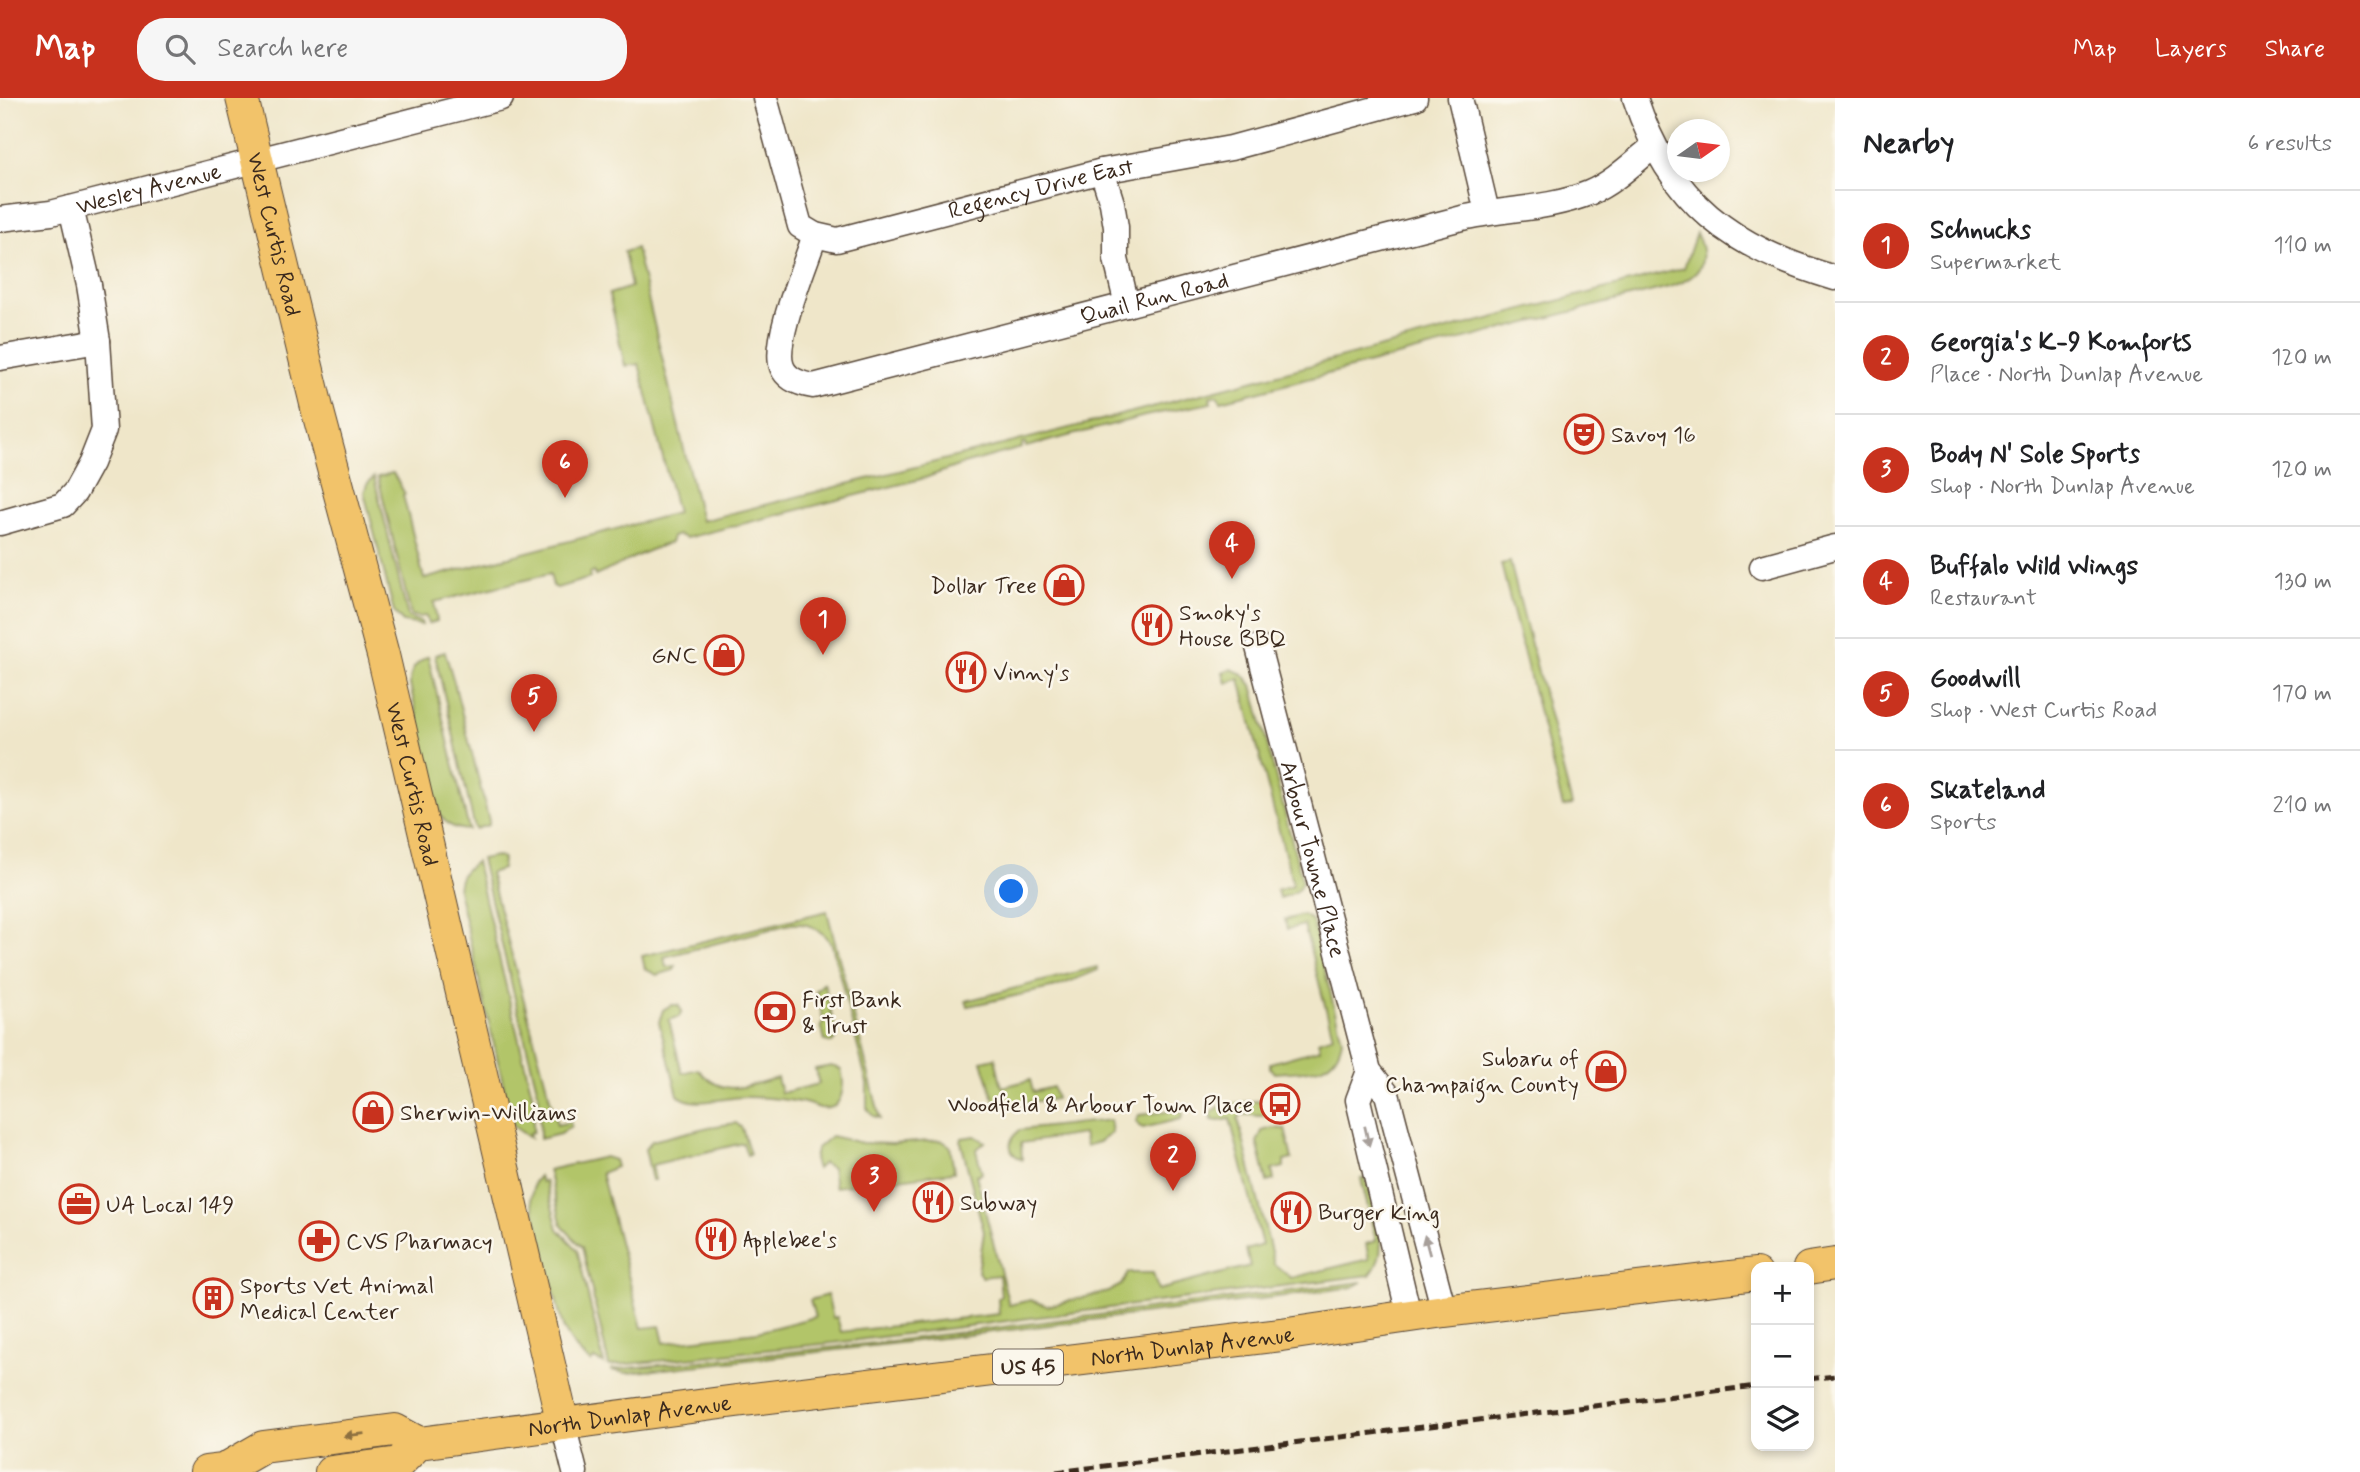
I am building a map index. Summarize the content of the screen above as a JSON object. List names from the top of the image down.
{
  "streets": {
    "main road": ["West Curtis Road", "North Dunlap Avenue", "US 45"],
    "street": [
      "Wesley Avenue",
      "Regency Drive East",
      "Quail Run Road",
      "Arbour Towne Place"
    ]
  },
  "crossings": [
    ["Wesley Avenue", "West Curtis Road"],
    ["Regency Drive East", "Quail Run Road"],
    ["West Curtis Road", "North Dunlap Avenue"],
    ["Arbour Towne Place", "North Dunlap Avenue"]
  ],
  "places": {
    "theatre": ["Savoy 16"],
    "shop": [
      "Dollar Tree",
      "GNC",
      "Subaru of Champaign County",
      "Sherwin-Williams"
    ],
    "restaurant": [
      "Smoky's House BBQ",
      "Vinny's",
      "Subway",
      "Burger King",
      "Applebee's"
    ],
    "bank": ["First Bank & Trust"],
    "bus stop": ["Woodfield & Arbour Town Place"],
    "office": ["UA Local 149"],
    "pharmacy": ["CVS Pharmacy"],
    "building": ["Sports Vet Animal Medical Center"]
  },
  "north": "right",
  "page": {
    "header": "Map",
    "search": "Search here",
    "nav": ["Map", "Layers", "Share"],
    "heading": ["Nearby", "6 results"],
    "list": [
      {
        "mark": "1",
        "name": "Schnucks",
        "note": "Supermarket",
        "value": "110 m"
      },
      {
        "mark": "2",
        "name": "Georgia's K-9 Komforts",
        "note": "Place · North Dunlap Avenue",
        "value": "120 m"
      },
      {
        "mark": "3",
        "name": "Body N' Sole Sports",
        "note": "Shop · North Dunlap Avenue",
        "value": "120 m"
      },
      {
        "mark": "4",
        "name": "Buffalo Wild Wings",
        "note": "Restaurant",
        "value": "130 m"
      },
      {
        "mark": "5",
        "name": "Goodwill",
        "note": "Shop · West Curtis Road",
        "value": "170 m"
      },
      {
        "mark": "6",
        "name": "Skateland",
        "note": "Sports",
        "value": "210 m"
      }
    ],
    "pins": [
      "6",
      "4",
      "1",
      "5",
      "2",
      "3"
    ],
    "map_buttons": ["+", "−"]
  }
}
